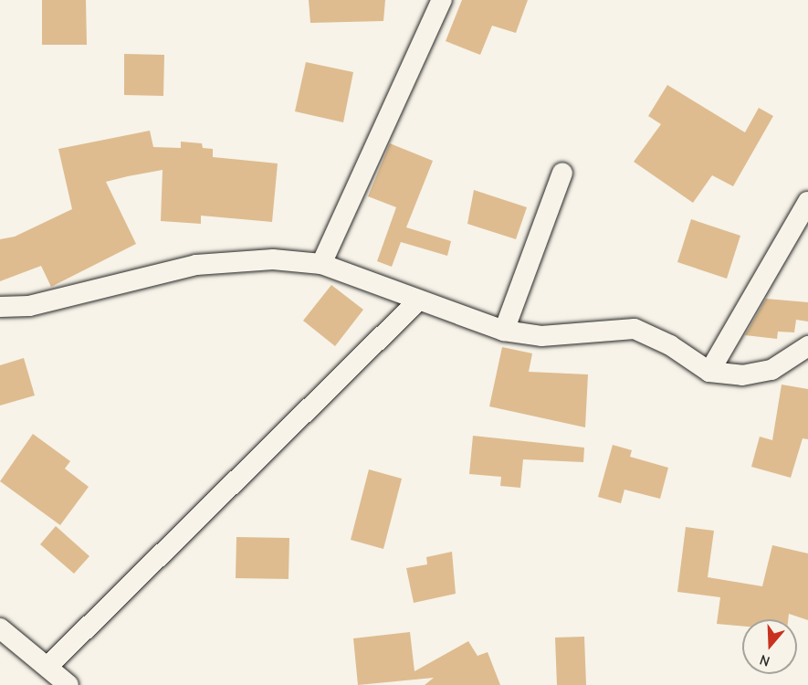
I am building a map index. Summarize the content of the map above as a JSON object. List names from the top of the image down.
{
  "north": "bottom"
}
